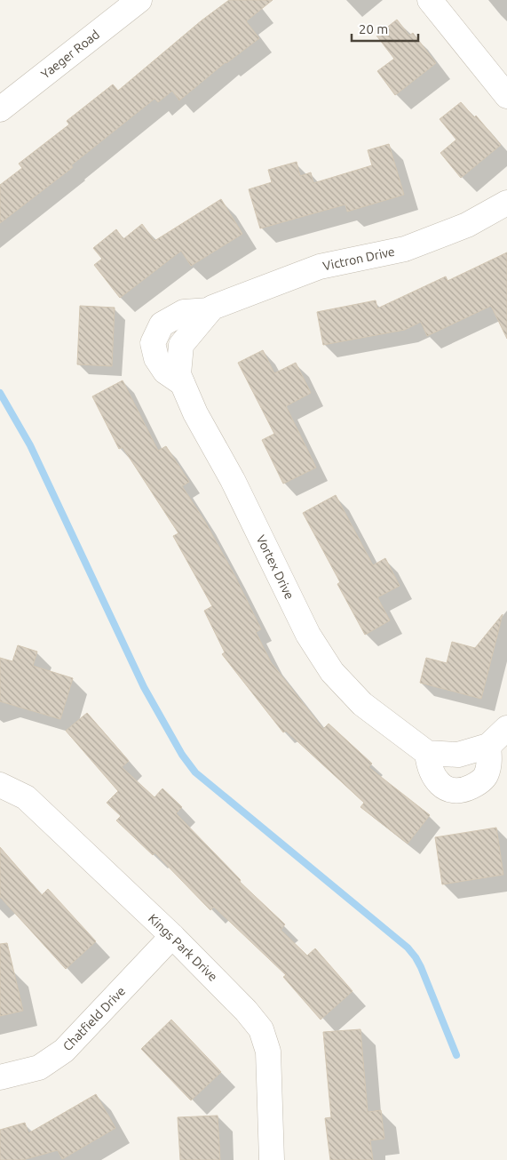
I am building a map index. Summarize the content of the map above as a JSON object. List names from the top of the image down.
{
  "streets": {
    "street": [
      "Yaeger Road",
      "Victron Drive",
      "Vortex Drive",
      "Kings Park Drive",
      "Chatfield Drive"
    ]
  },
  "crossings": [
    ["Victron Drive", "Vortex Drive"],
    ["Kings Park Drive", "Chatfield Drive"]
  ],
  "scale_bar": "20 m"
}
